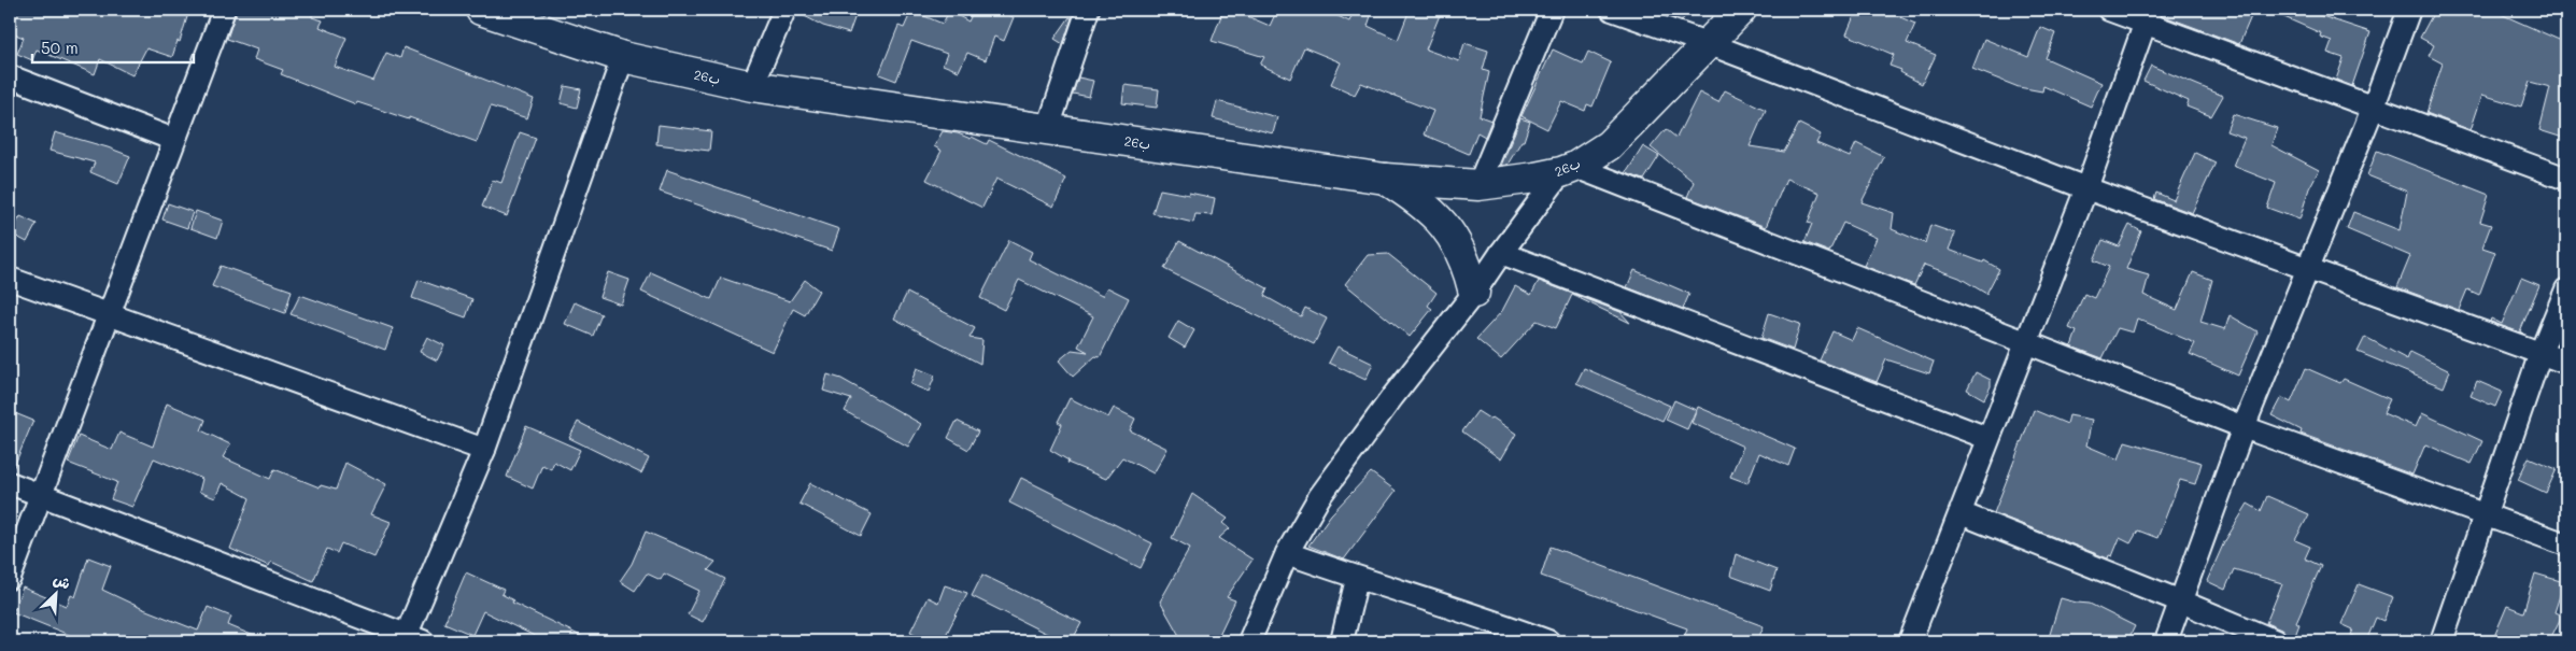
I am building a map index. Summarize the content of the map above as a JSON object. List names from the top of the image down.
{
  "streets": {
    "highway": ["26ب"]
  },
  "scale_bar": "50 m",
  "north": "top right"
}
